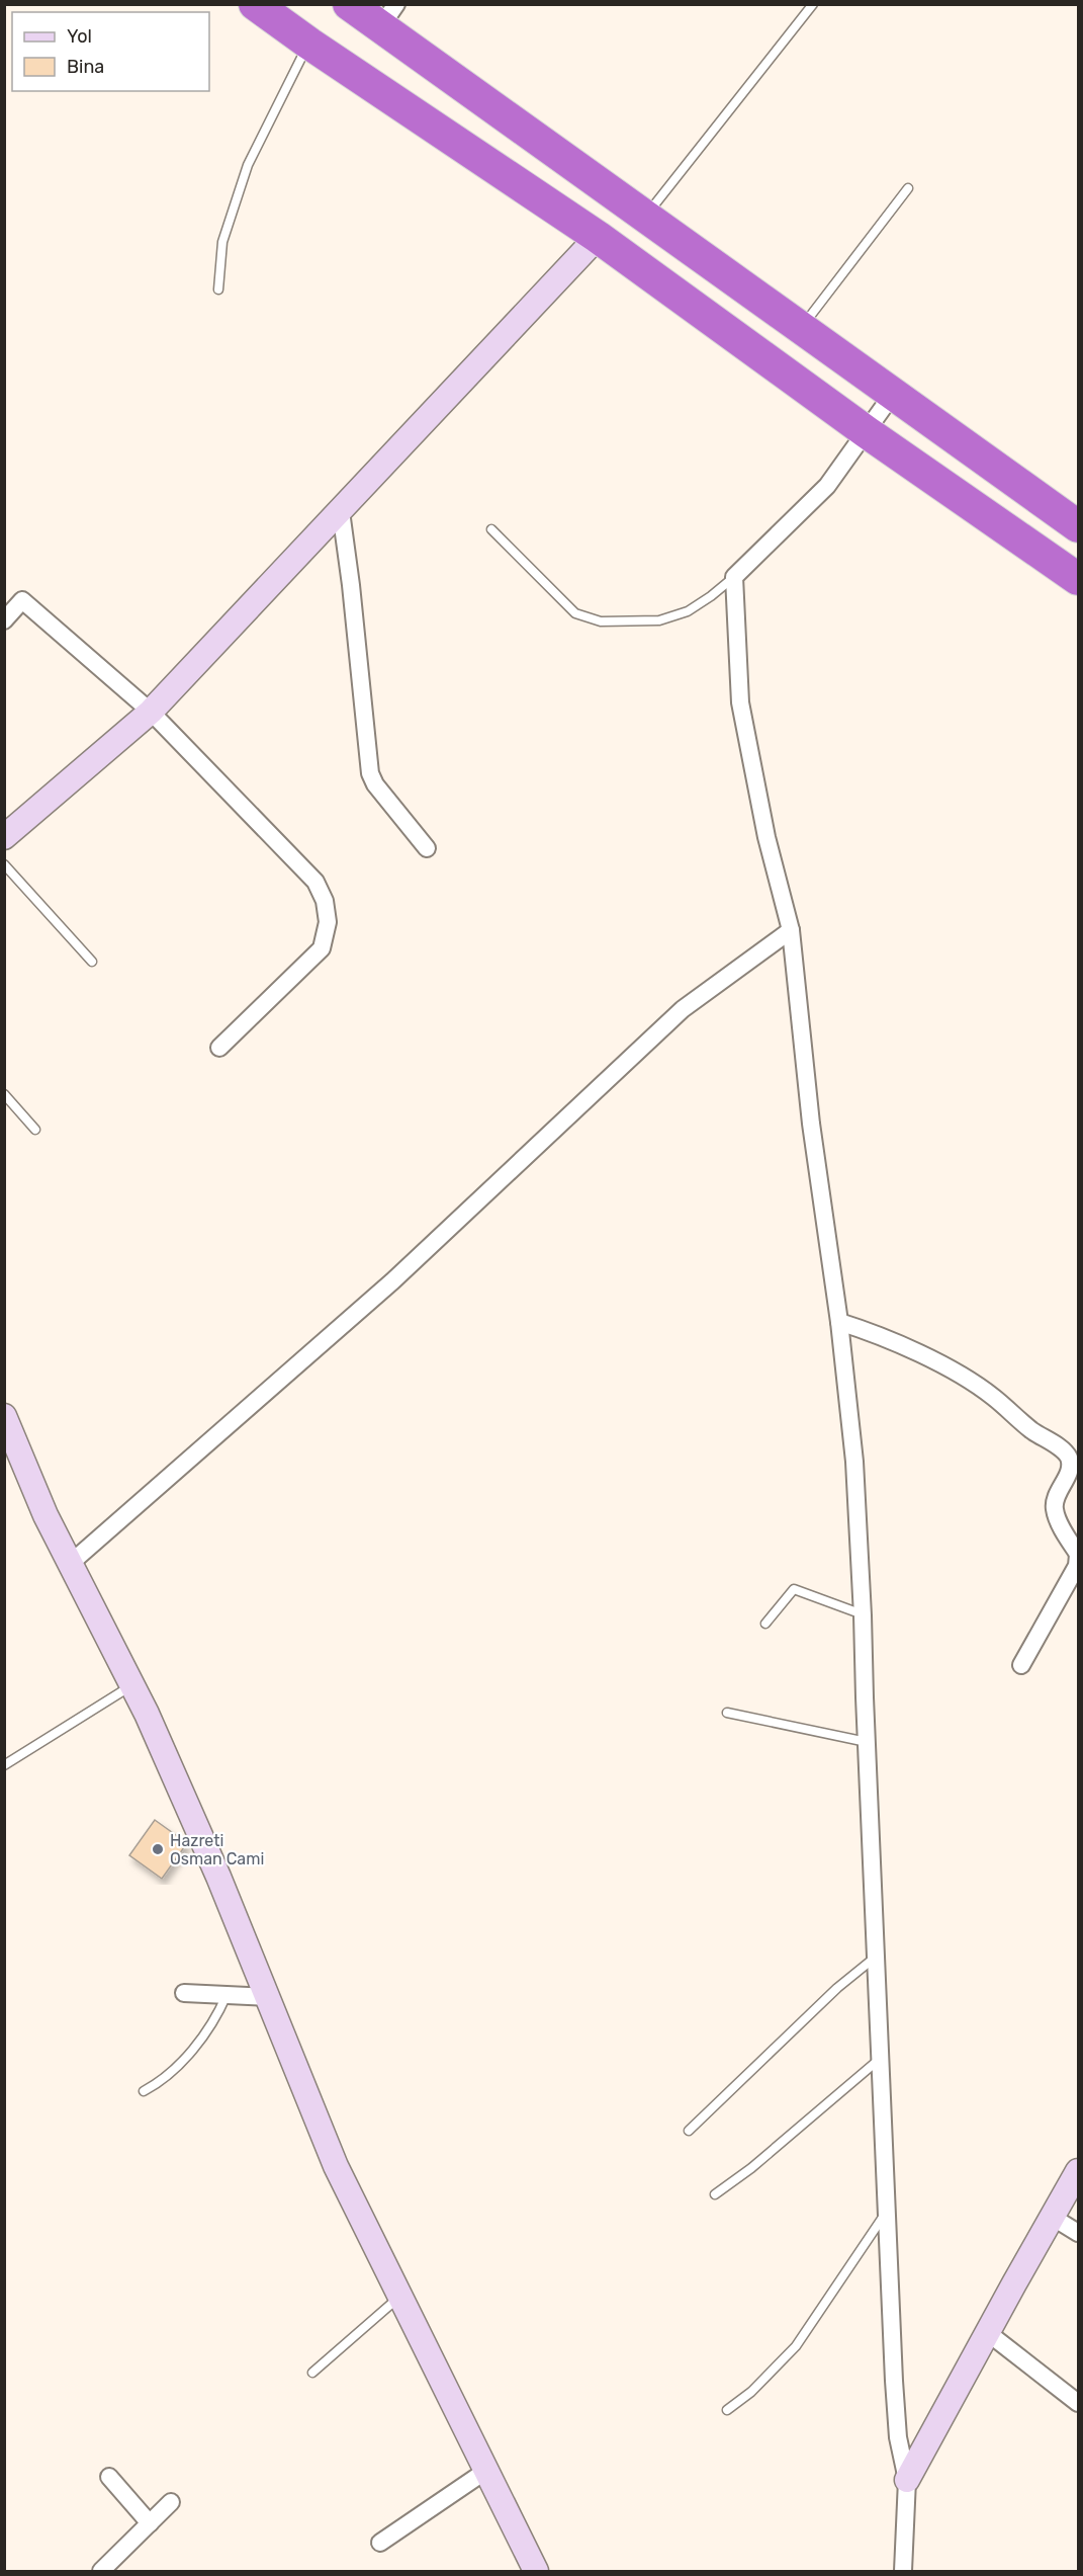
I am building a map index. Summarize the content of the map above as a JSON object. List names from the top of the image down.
{
  "places": ["Hazreti Osman Cami"],
  "legend": ["Yol", "Bina"]
}
